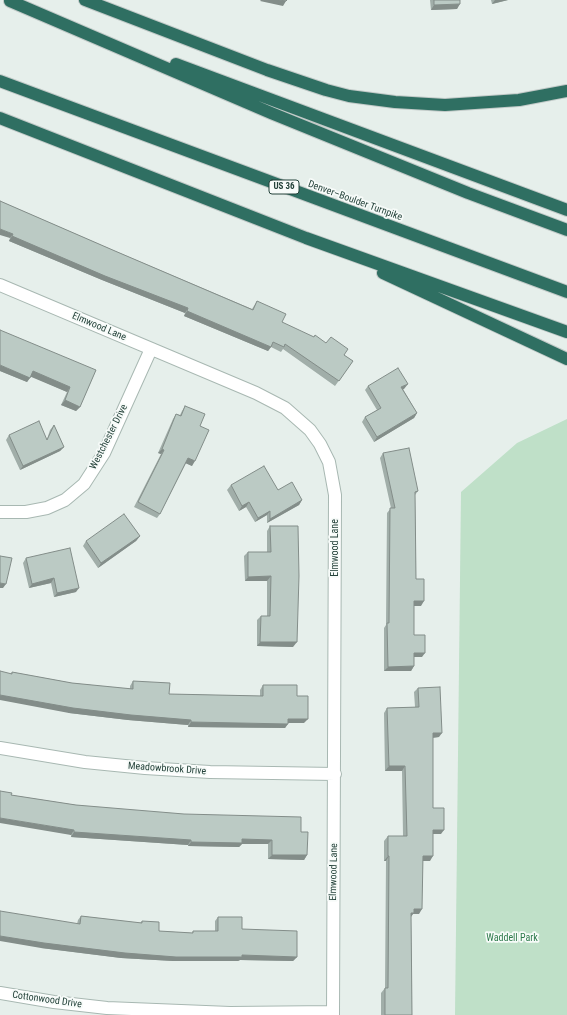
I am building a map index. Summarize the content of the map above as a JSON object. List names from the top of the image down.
{
  "streets": {
    "highway": ["US 36", "Denver–Boulder Turnpike"],
    "street": [
      "Elmwood Lane",
      "Westchester Drive",
      "Meadowbrook Drive",
      "Cottonwood Drive"
    ]
  },
  "crossings": [
    ["Elmwood Lane", "Westchester Drive"],
    ["Elmwood Lane", "Meadowbrook Drive"],
    ["Elmwood Lane", "Cottonwood Drive"]
  ],
  "parks": ["Waddell Park"]
}
